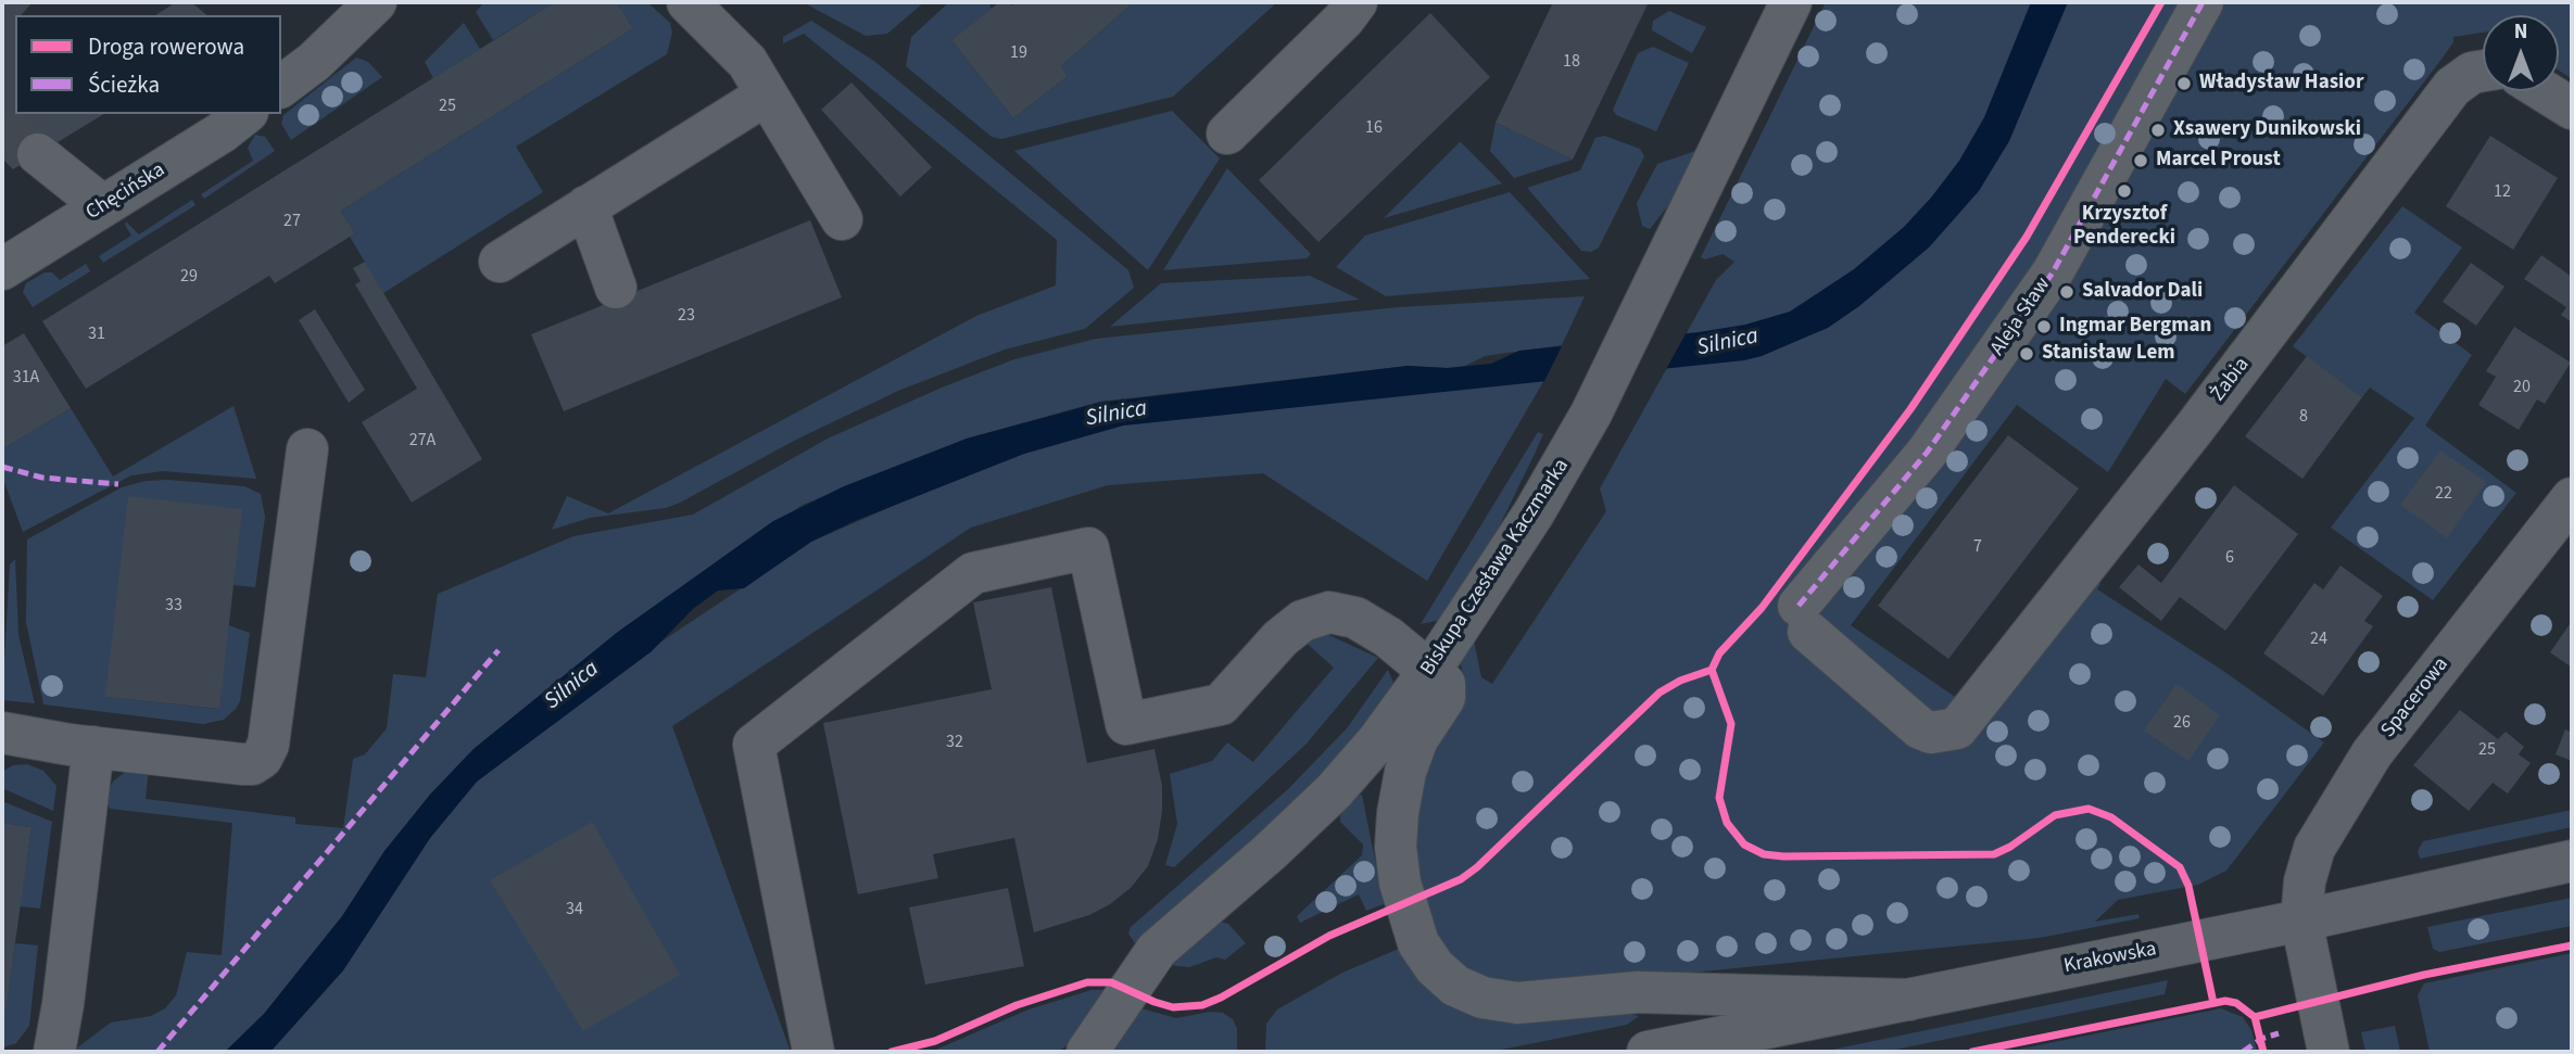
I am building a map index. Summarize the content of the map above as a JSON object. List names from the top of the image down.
{
  "streets": {
    "street": [
      "Chęcińska",
      "Aleja Sław",
      "Żabia",
      "Biskupa Czesława Kaczmarka",
      "Spacerowa",
      "Krakowska"
    ]
  },
  "crossings": [
    ["Aleja Sław", "Żabia"],
    ["Spacerowa", "Krakowska"]
  ],
  "water": ["Silnica"],
  "places": [
    "Władysław Hasior",
    "Xsawery Dunikowski",
    "Marcel Proust",
    "Krzysztof Penderecki",
    "Salvador Dali",
    "Ingmar Bergman",
    "Stanisław Lem"
  ],
  "house_numbers": [
    "19",
    "18",
    "25",
    "16",
    "12",
    "27",
    "29",
    "23",
    "31",
    "31A",
    "20",
    "8",
    "27A",
    "22",
    "7",
    "6",
    "33",
    "24",
    "26",
    "32",
    "25",
    "34"
  ],
  "legend": ["Droga rowerowa", "Ścieżka"],
  "north": "top"
}
